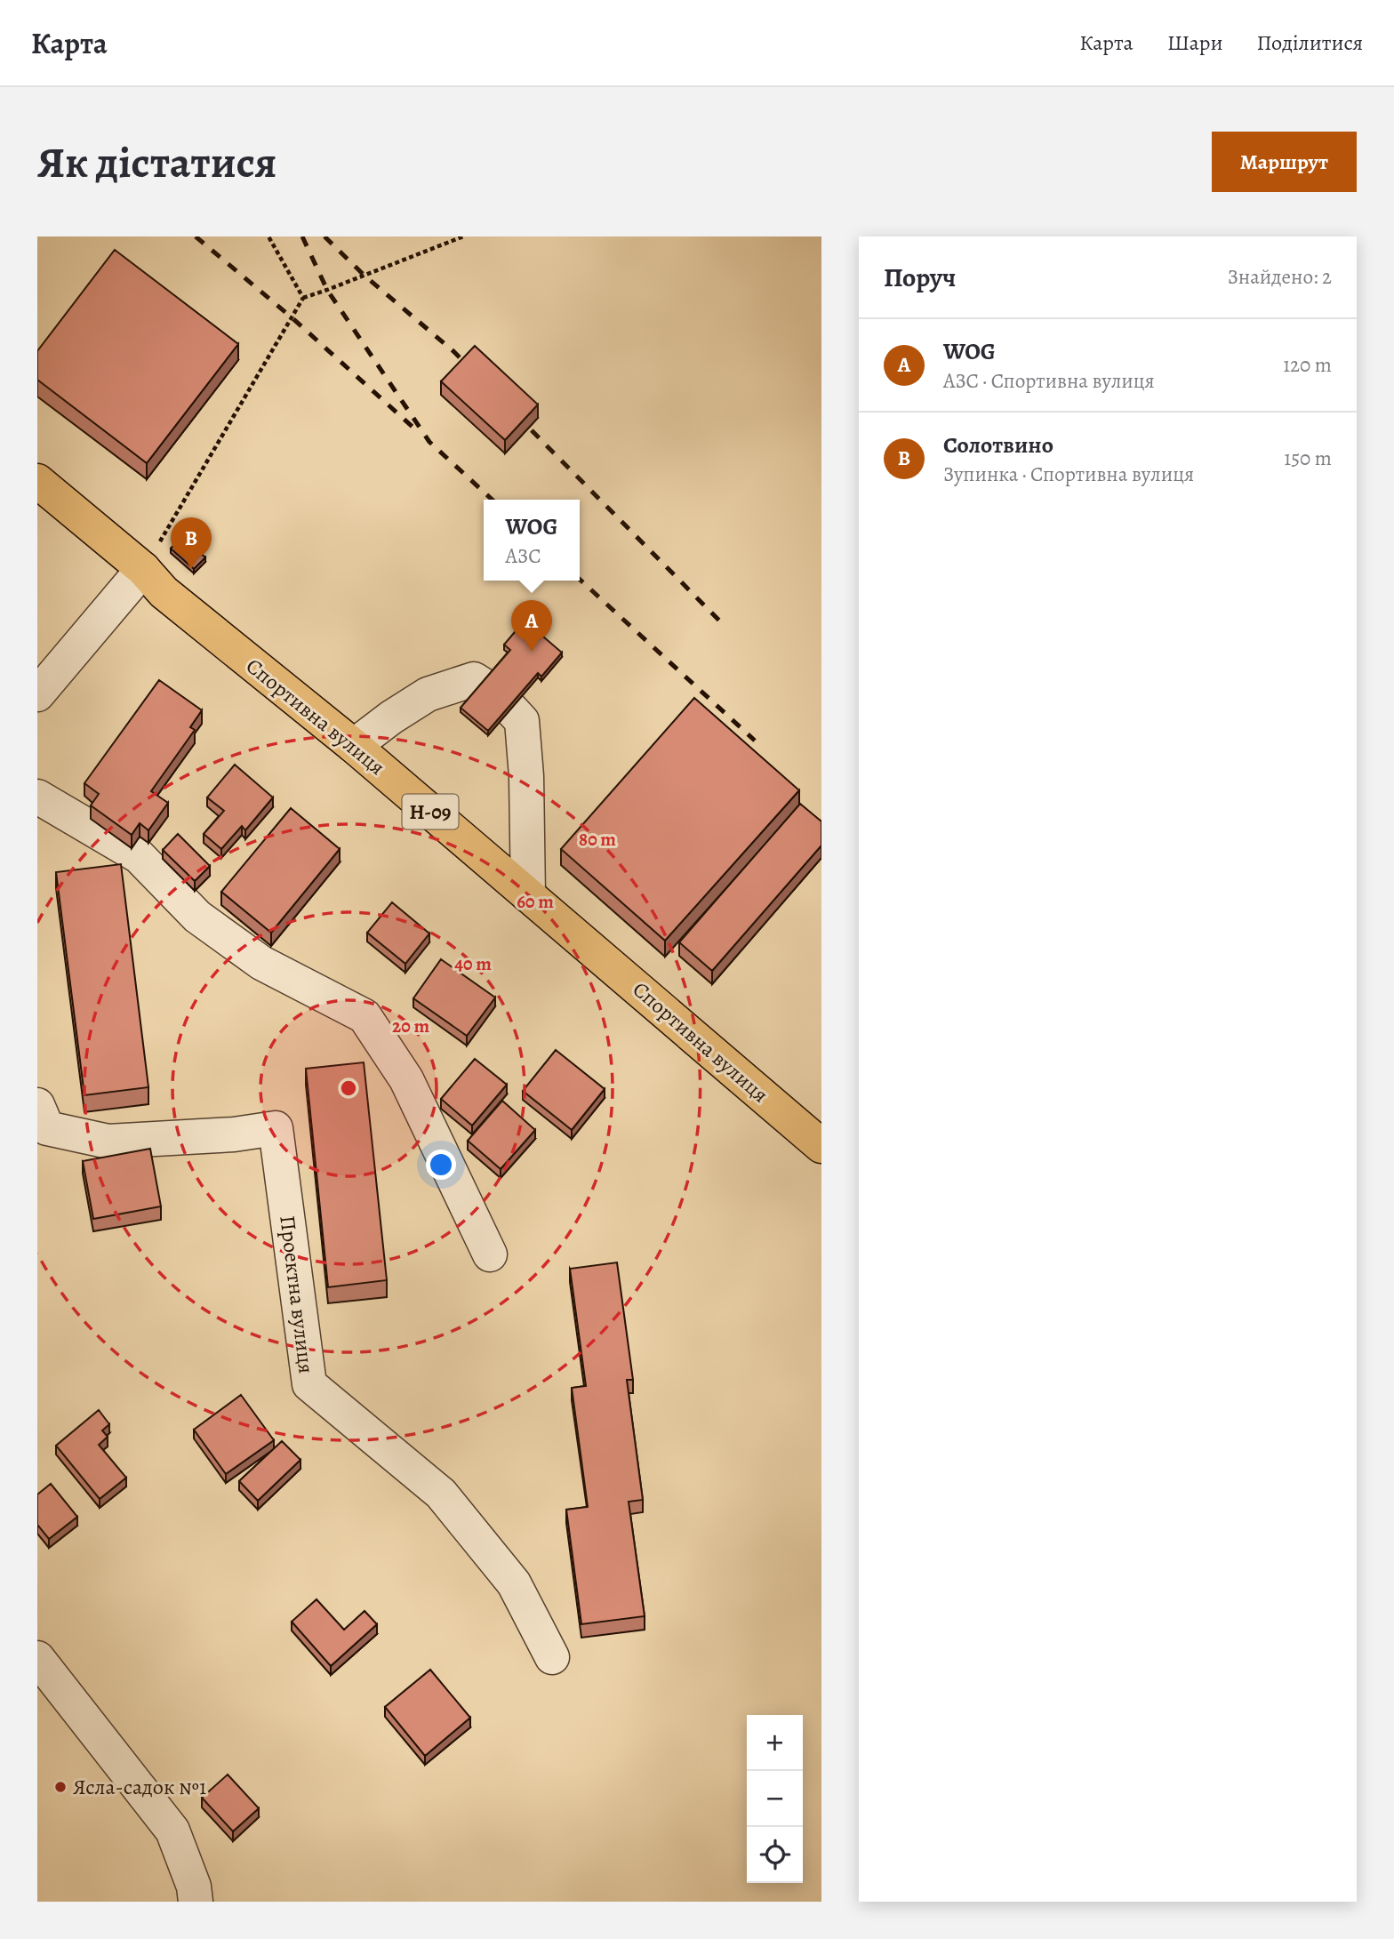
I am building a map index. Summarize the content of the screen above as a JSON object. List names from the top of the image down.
{
  "streets": {
    "main road": ["Спортивна вулиця", "Н-09"],
    "street": ["Проектна вулиця"]
  },
  "places": ["Ясла-садок №1"],
  "page": {
    "header": "Карта",
    "nav": ["Карта", "Шари", "Поділитися"],
    "buttons": "Маршрут",
    "title": "Як дістатися",
    "heading": ["Поруч", "Знайдено: 2"],
    "list": [
      {
        "mark": "A",
        "name": "WOG",
        "note": "АЗС · Спортивна вулиця",
        "value": "120 m"
      },
      {
        "mark": "B",
        "name": "Солотвино",
        "note": "Зупинка · Спортивна вулиця",
        "value": "150 m"
      }
    ],
    "popup": ["WOG", "АЗС"],
    "pins": ["B", "A"],
    "map_buttons": ["+", "−"]
  },
  "rings": [
    "80 m",
    "60 m",
    "40 m",
    "20 m"
  ]
}
